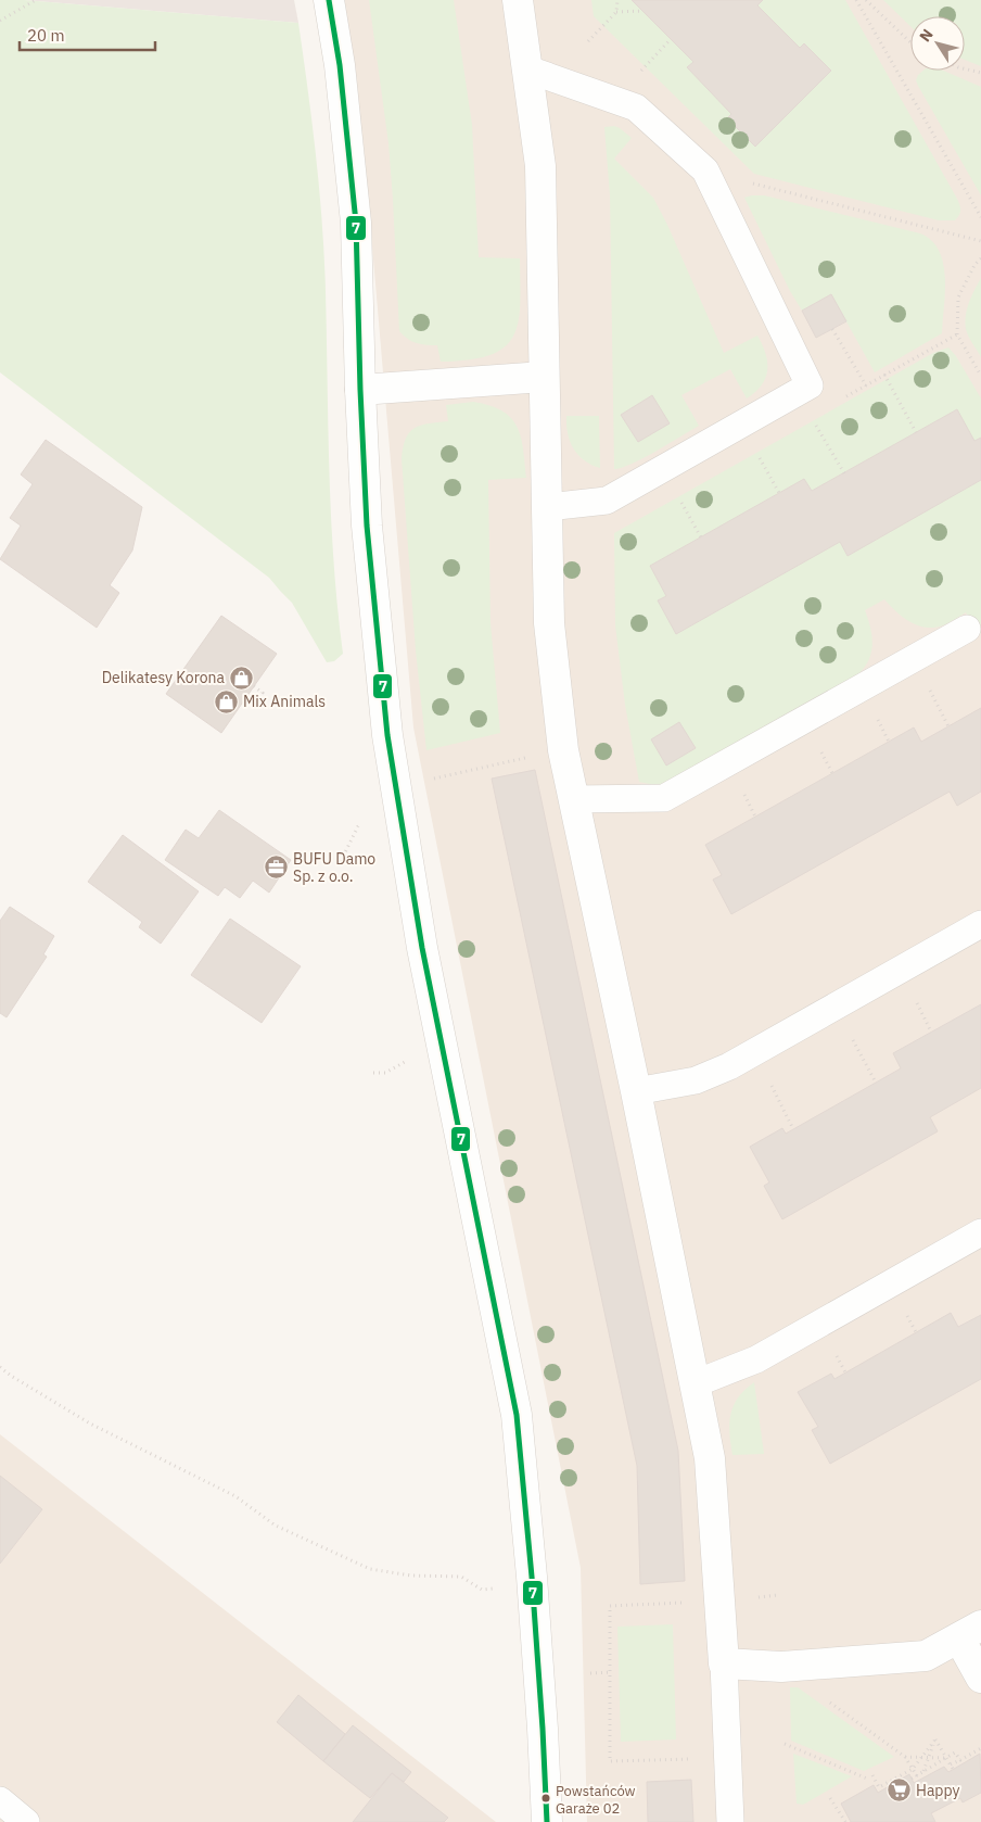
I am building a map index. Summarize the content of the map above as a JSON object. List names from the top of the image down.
{
  "places": {
    "shop": ["Delikatesy Korona", "Mix Animals"],
    "office": ["BUFU Damo Sp. z o.o."],
    "supermarket": ["Happy"],
    "other": ["Powstańców Garaże 02"]
  },
  "lines": ["transit line 7"],
  "scale_bar": "20 m",
  "north": "top left"
}
